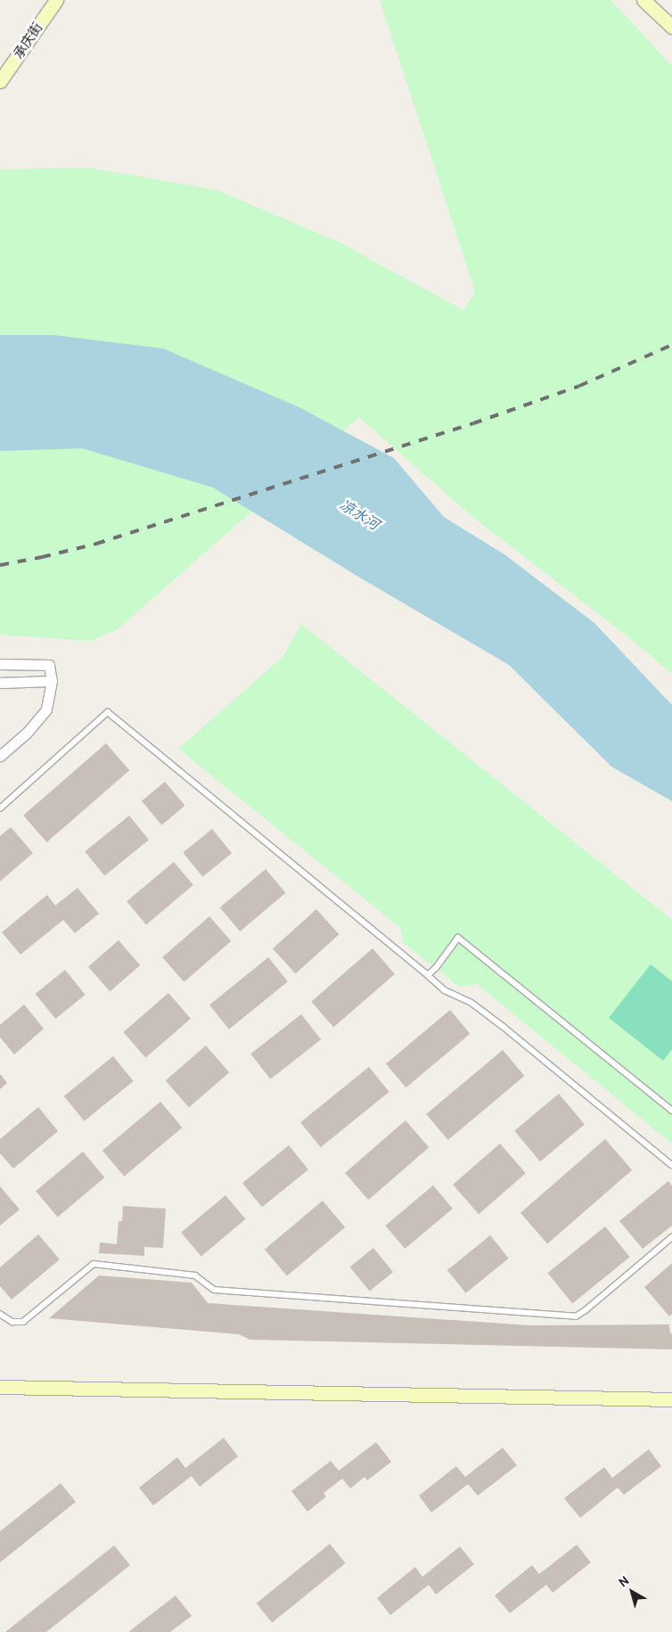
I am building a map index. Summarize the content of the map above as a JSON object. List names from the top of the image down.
{
  "streets": {
    "street": ["承庆街"]
  },
  "water": ["凉水河"],
  "north": "top left"
}
